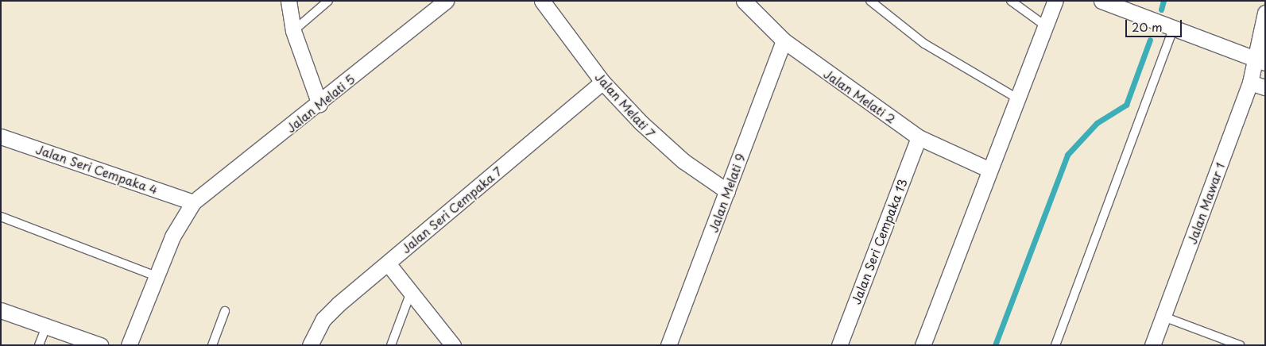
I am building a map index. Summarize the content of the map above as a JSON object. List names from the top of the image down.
{
  "streets": {
    "street": [
      "Jalan Melati 2",
      "Jalan Melati 5",
      "Jalan Melati 7",
      "Jalan Seri Cempaka 4",
      "Jalan Melati 9",
      "Jalan Mawar 1",
      "Jalan Seri Cempaka 7",
      "Jalan Seri Cempaka 13"
    ]
  },
  "crossings": [
    ["Jalan Melati 2", "Jalan Melati 9"],
    ["Jalan Melati 2", "Jalan Seri Cempaka 13"],
    ["Jalan Melati 5", "Jalan Seri Cempaka 4"],
    ["Jalan Melati 7", "Jalan Melati 9"],
    ["Jalan Melati 7", "Jalan Seri Cempaka 7"]
  ],
  "scale_bar": "20 m"
}
